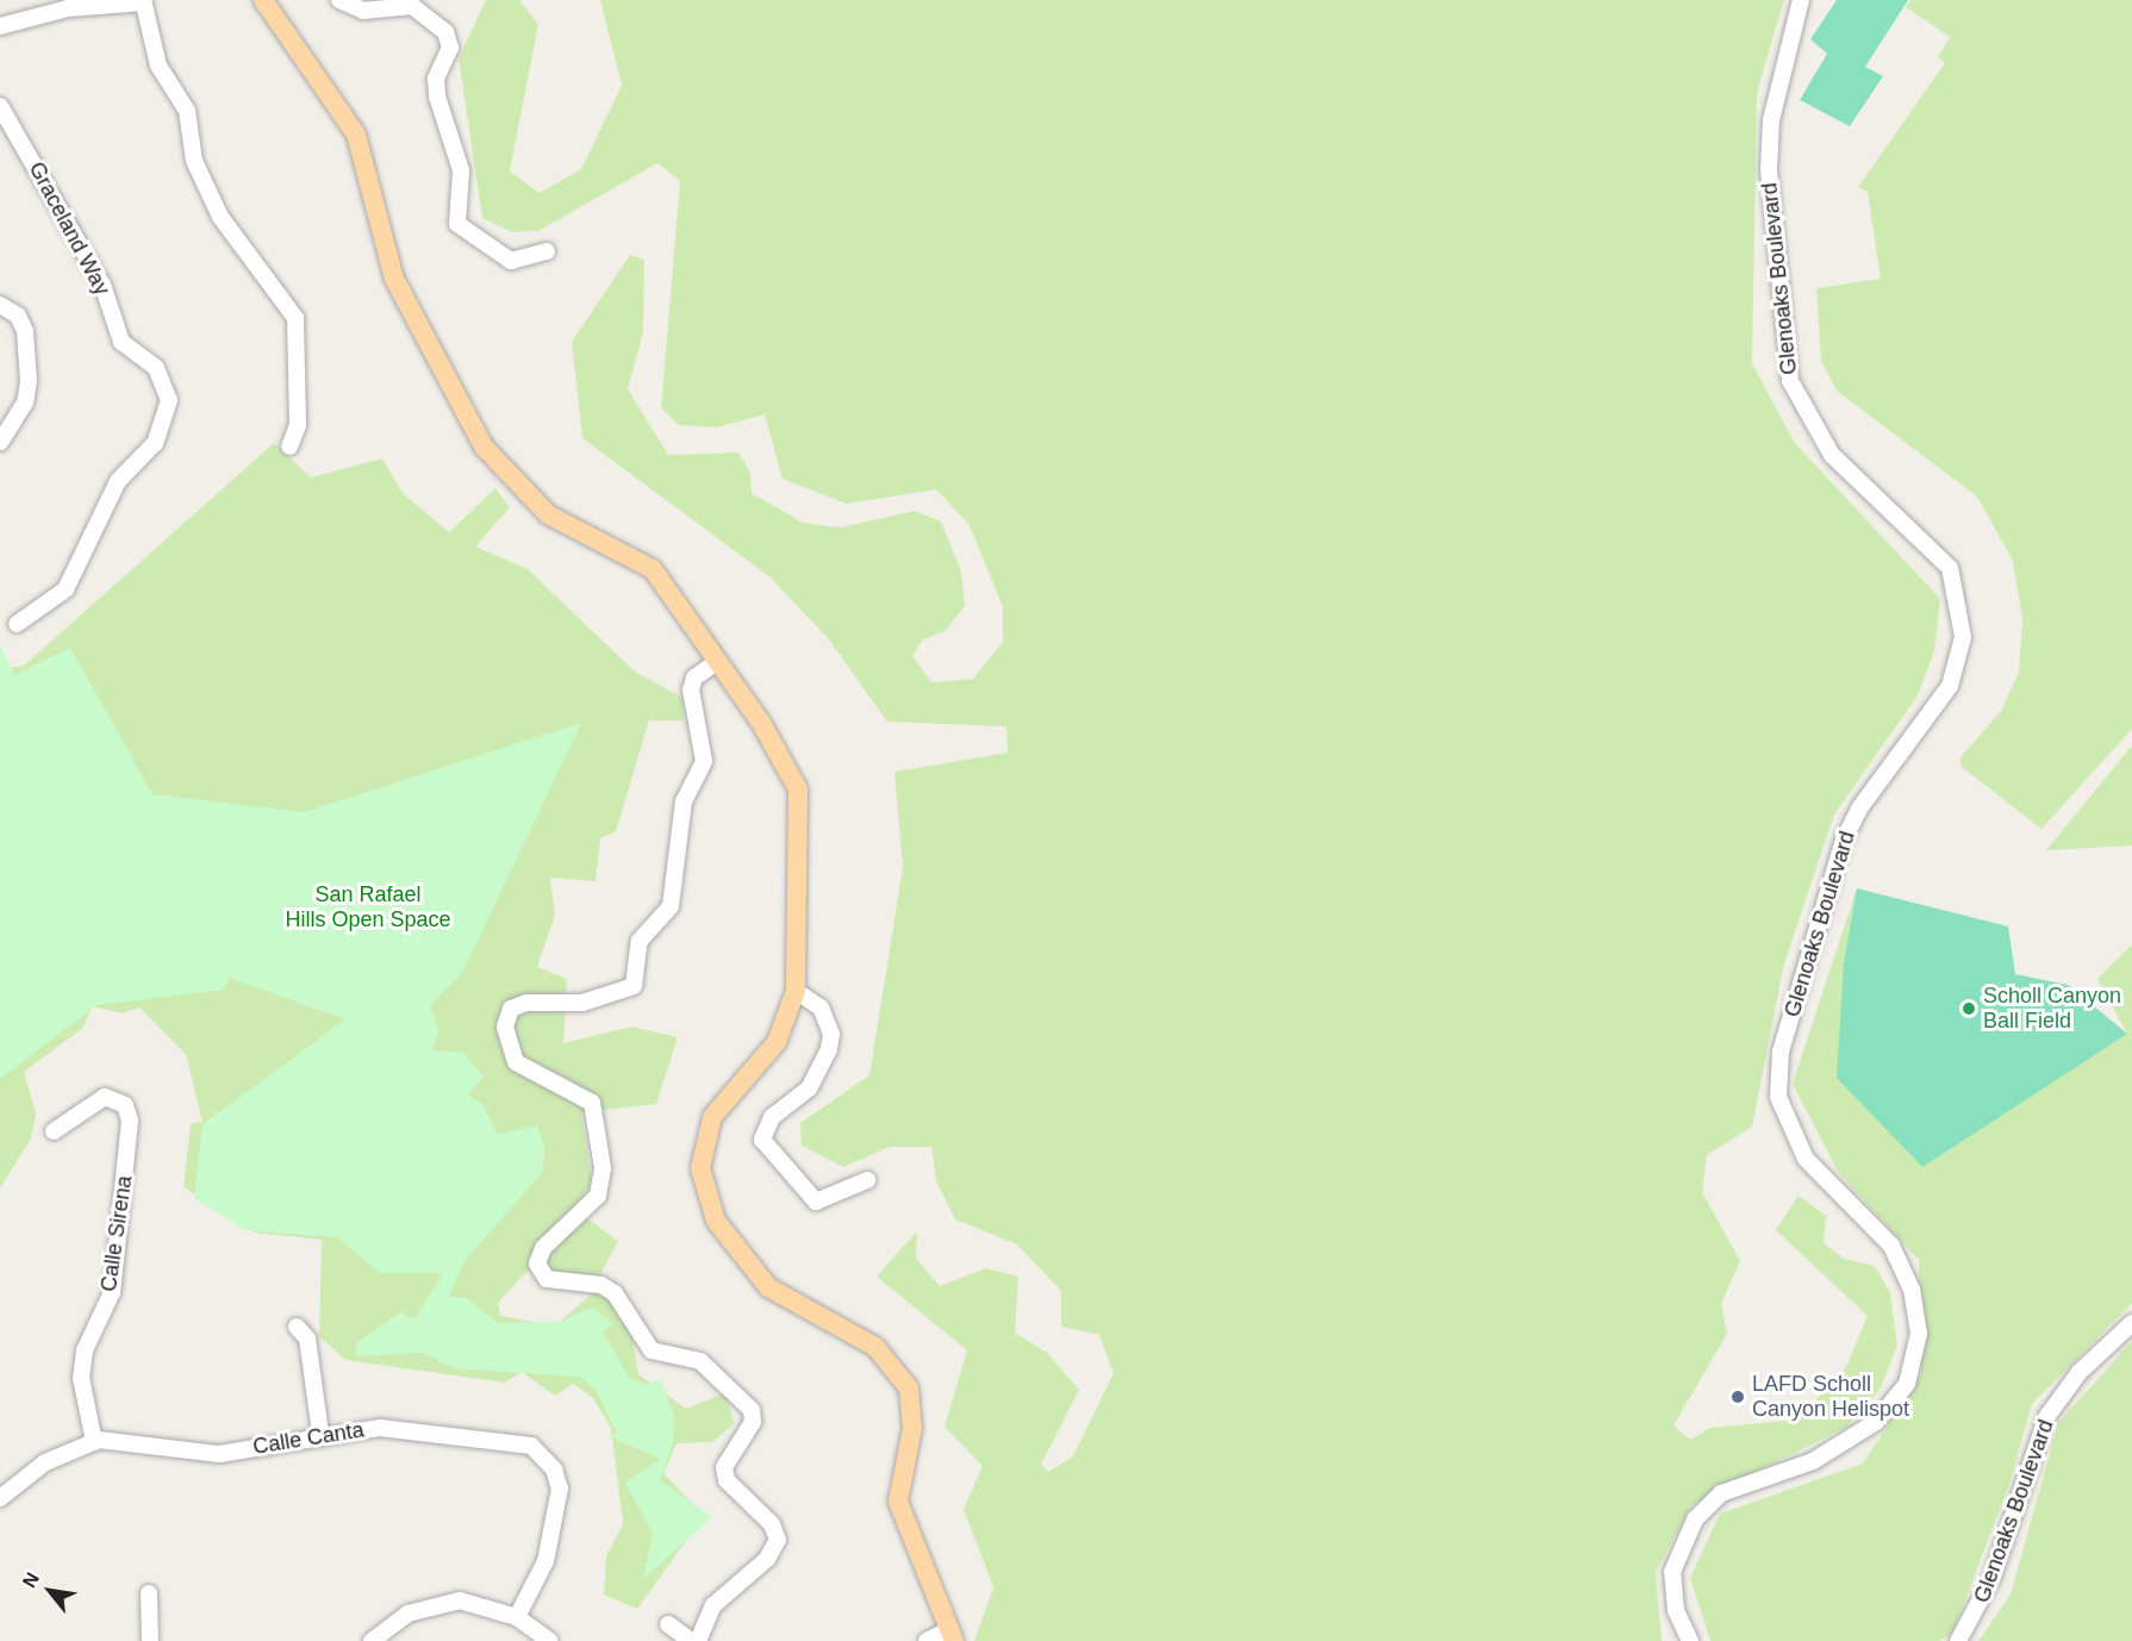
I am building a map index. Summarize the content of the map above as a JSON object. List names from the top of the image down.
{
  "streets": {
    "street": [
      "Graceland Way",
      "Glenoaks Boulevard",
      "Calle Sirena",
      "Calle Canta"
    ]
  },
  "crossings": [
    ["Calle Sirena", "Calle Canta"]
  ],
  "parks": ["San Rafael Hills Open Space"],
  "places": ["Scholl Canyon Ball Field", "LAFD Scholl Canyon Helispot"],
  "north": "top left"
}
